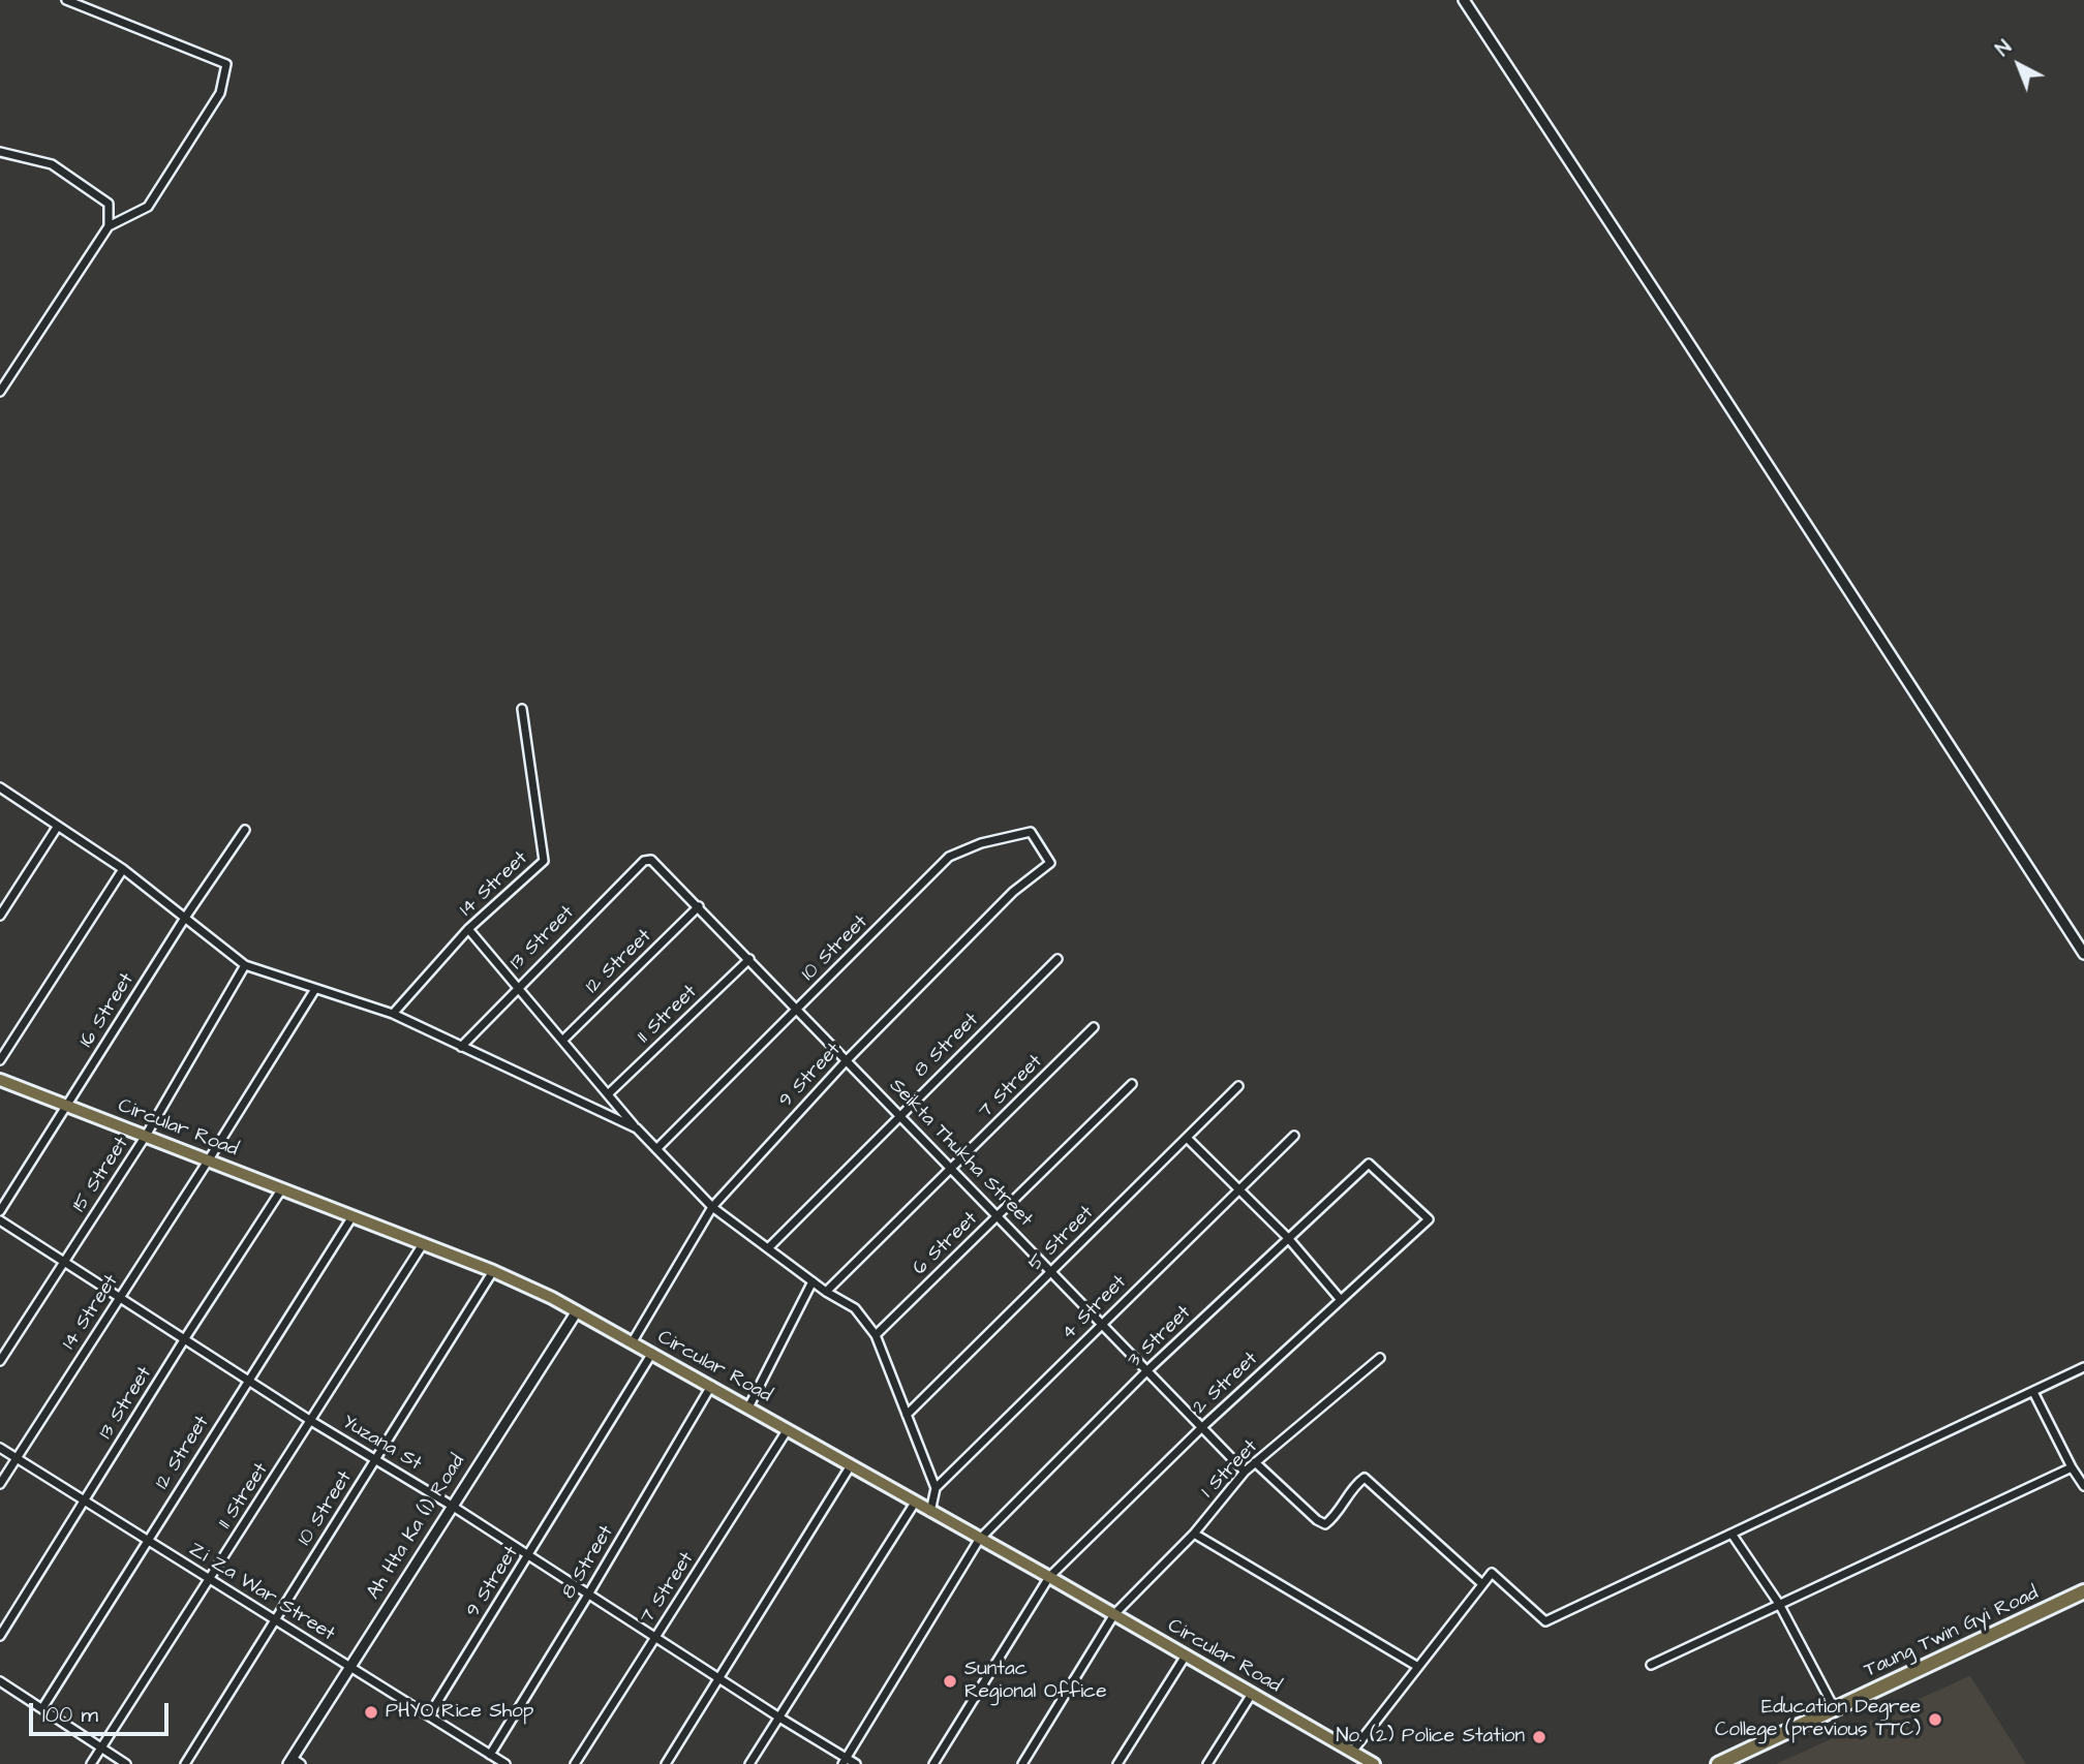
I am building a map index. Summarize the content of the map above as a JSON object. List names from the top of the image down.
{
  "streets": {
    "highway": ["Taung Twin Gyi Road"],
    "main road": ["Circular Road"],
    "street": [
      "14 Street",
      "13 Street",
      "10 Street",
      "12 Street",
      "16 Street",
      "11 Street",
      "8 Street",
      "9 Street",
      "7 Street",
      "Seikta Thukha Street",
      "15 Street",
      "5 Street",
      "6 Street",
      "4 Street",
      "3 Street",
      "2 Street",
      "Yuzana St",
      "1 Street",
      "Ah Hta Ka (1) Road",
      "Zi Za War Street"
    ]
  },
  "crossings": [
    ["14 Street", "Circular Road"],
    ["14 Street", "Yuzana St"],
    ["14 Street", "Zi Za War Street"],
    ["13 Street", "Circular Road"],
    ["13 Street", "Seikta Thukha Street"],
    ["13 Street", "Yuzana St"],
    ["13 Street", "Zi Za War Street"],
    ["10 Street", "9 Street"],
    ["10 Street", "Circular Road"],
    ["10 Street", "Seikta Thukha Street"],
    ["10 Street", "Yuzana St"],
    ["10 Street", "Zi Za War Street"],
    ["12 Street", "Circular Road"],
    ["12 Street", "Seikta Thukha Street"],
    ["12 Street", "Yuzana St"],
    ["12 Street", "Zi Za War Street"],
    ["16 Street", "Circular Road"],
    ["11 Street", "Circular Road"],
    ["11 Street", "Seikta Thukha Street"],
    ["11 Street", "Yuzana St"],
    ["11 Street", "Zi Za War Street"],
    ["8 Street", "Circular Road"],
    ["8 Street", "Seikta Thukha Street"],
    ["8 Street", "Yuzana St"],
    ["8 Street", "Zi Za War Street"],
    ["9 Street", "Circular Road"],
    ["9 Street", "Seikta Thukha Street"],
    ["9 Street", "Yuzana St"],
    ["9 Street", "Zi Za War Street"],
    ["7 Street", "Circular Road"],
    ["7 Street", "Seikta Thukha Street"],
    ["7 Street", "Yuzana St"],
    ["Circular Road", "15 Street"],
    ["Circular Road", "3 Street"],
    ["Circular Road", "2 Street"],
    ["Circular Road", "1 Street"],
    ["Circular Road", "Ah Hta Ka (1) Road"],
    ["Seikta Thukha Street", "5 Street"],
    ["Seikta Thukha Street", "6 Street"],
    ["Seikta Thukha Street", "4 Street"],
    ["Seikta Thukha Street", "3 Street"],
    ["Seikta Thukha Street", "2 Street"],
    ["Seikta Thukha Street", "1 Street"],
    ["15 Street", "Yuzana St"],
    ["3 Street", "2 Street"],
    ["Yuzana St", "Ah Hta Ka (1) Road"],
    ["Ah Hta Ka (1) Road", "Zi Za War Street"]
  ],
  "places": [
    "Suntac Regional Office",
    "PHYO Rice Shop",
    "Education Degree College (previous TTC)",
    "No. (2) Police Station"
  ],
  "scale_bar": "100 m",
  "north": "top left"
}
